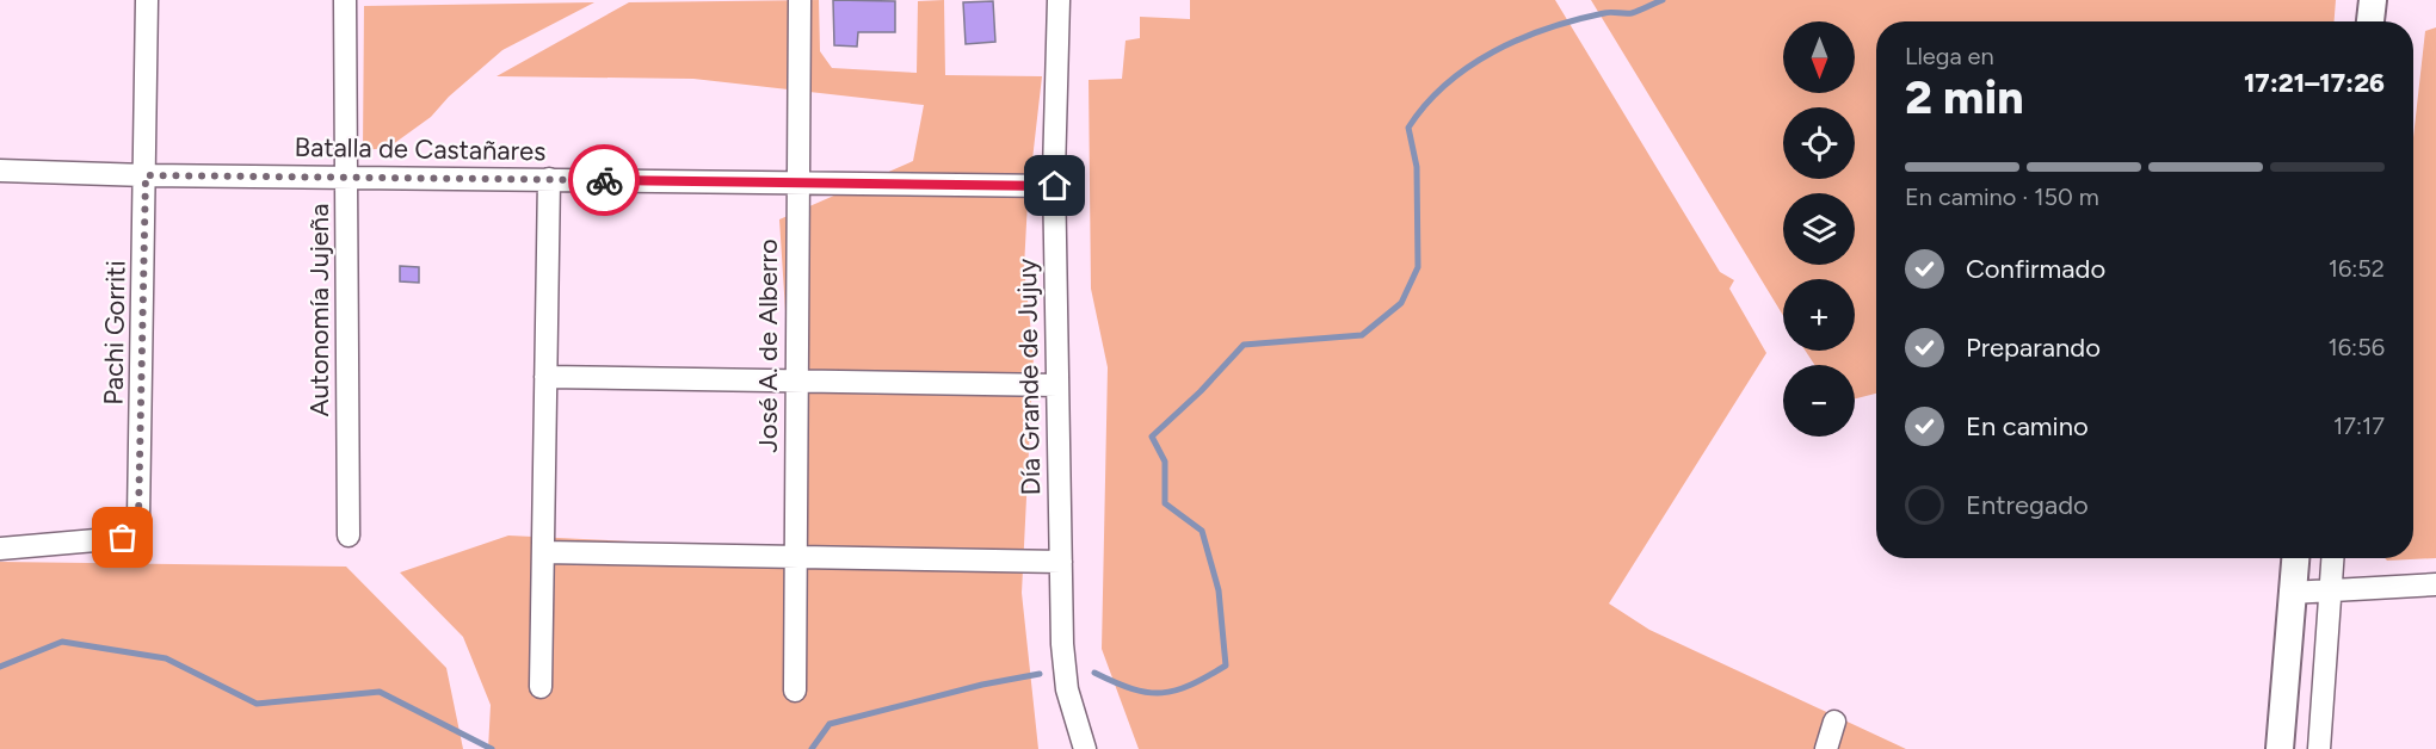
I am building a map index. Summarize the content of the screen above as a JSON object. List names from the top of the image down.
{
  "streets": {
    "street": [
      "Batalla de Castañares",
      "Autonomía Jujeña",
      "Pachi Gorriti",
      "José A. de Alberro",
      "Día Grande de Jujuy"
    ]
  },
  "crossings": [
    ["Batalla de Castañares", "Autonomía Jujeña"],
    ["Batalla de Castañares", "Pachi Gorriti"],
    ["Batalla de Castañares", "José A. de Alberro"],
    ["Batalla de Castañares", "Día Grande de Jujuy"]
  ],
  "north": "bottom",
  "page": {
    "map_buttons": ["+", "−"],
    "heading": ["2 min", "Llega en", "17:21–17:26"],
    "bar": "En camino · 150 m",
    "list": [
      ["Confirmado", "16:52"],
      ["Preparando", "16:56"],
      ["En camino", "17:17"],
      "Entregado"
    ]
  }
}
